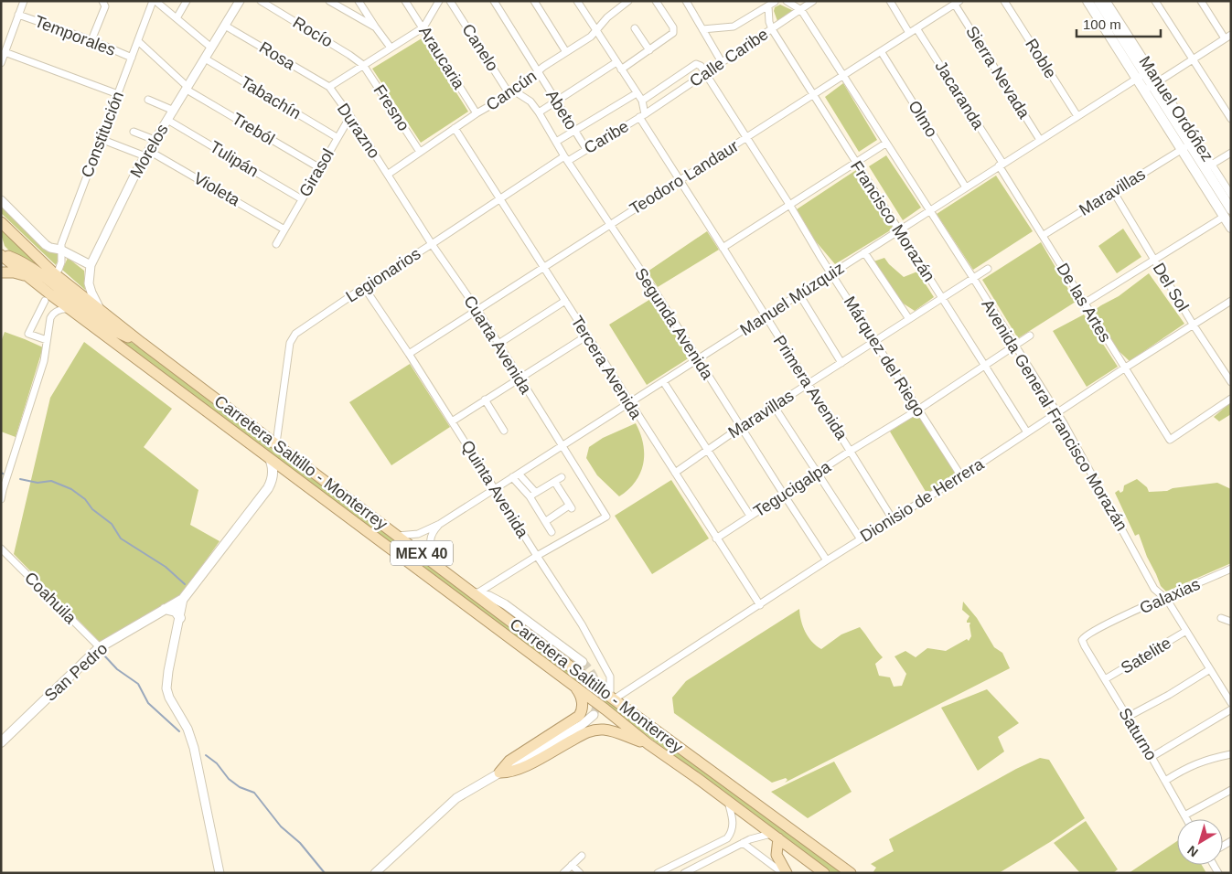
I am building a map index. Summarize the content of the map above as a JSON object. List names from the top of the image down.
{
  "streets": {
    "main road": ["Carretera Saltillo - Monterrey", "MEX 40", "San Pedro"],
    "street": [
      "Rocío",
      "Temporales",
      "Canelo",
      "Rosa",
      "Araucaria",
      "Calle Caribe",
      "Roble",
      "Sierra Nevada",
      "Cancún",
      "Jacaranda",
      "Tabachín",
      "Fresno",
      "Manuel Ordóñez",
      "Abeto",
      "Olmo",
      "Treból",
      "Durazno",
      "Constitución",
      "Caribe",
      "Morelos",
      "Tulipán",
      "Girasol",
      "Teodoro Landaur",
      "Violeta",
      "Maravillas",
      "Francisco Morazán",
      "Legionarios",
      "Del Sol",
      "Manuel Múzquiz",
      "De las Artes",
      "Segunda Avenida",
      "Cuarta Avenida",
      "Márquez del Riego",
      "Tercera Avenida",
      "Primera Avenida",
      "Avenida General Francisco Morazán",
      "Quinta Avenida",
      "Tegucigalpa",
      "Dionisio de Herrera",
      "Galaxias",
      "Coahuila",
      "Satelite",
      "Saturno"
    ]
  },
  "crossings": [
    ["Rocío", "Fresno"],
    ["Temporales", "Treból"],
    ["Temporales", "Constitución"],
    ["Temporales", "Morelos"],
    ["Canelo", "Cancún"],
    ["Canelo", "Segunda Avenida"],
    ["Rosa", "Durazno"],
    ["Rosa", "Morelos"],
    ["Araucaria", "Cancún"],
    ["Calle Caribe", "Caribe"],
    ["Calle Caribe", "Francisco Morazán"],
    ["Calle Caribe", "Márquez del Riego"],
    ["Calle Caribe", "Primera Avenida"],
    ["Roble", "Manuel Múzquiz"],
    ["Sierra Nevada", "Teodoro Landaur"],
    ["Sierra Nevada", "Manuel Múzquiz"],
    ["Cancún", "Fresno"],
    ["Cancún", "Abeto"],
    ["Cancún", "Durazno"],
    ["Cancún", "Segunda Avenida"],
    ["Cancún", "Cuarta Avenida"],
    ["Cancún", "Tercera Avenida"],
    ["Jacaranda", "Teodoro Landaur"],
    ["Jacaranda", "Manuel Múzquiz"],
    ["Jacaranda", "De las Artes"],
    ["Tabachín", "Morelos"],
    ["Tabachín", "Girasol"],
    ["Abeto", "Caribe"],
    ["Olmo", "Teodoro Landaur"],
    ["Olmo", "Manuel Múzquiz"],
    ["Treból", "Morelos"],
    ["Treból", "Girasol"],
    ["Durazno", "Girasol"],
    ["Durazno", "Cuarta Avenida"],
    ["Constitución", "Violeta"],
    ["Caribe", "Legionarios"],
    ["Caribe", "Segunda Avenida"],
    ["Caribe", "Primera Avenida"],
    ["Morelos", "Tulipán"],
    ["Morelos", "Violeta"],
    ["Morelos", "Carretera Saltillo - Monterrey"],
    ["Tulipán", "Girasol"],
    ["Girasol", "Violeta"],
    ["Teodoro Landaur", "Francisco Morazán"],
    ["Teodoro Landaur", "Segunda Avenida"],
    ["Teodoro Landaur", "Cuarta Avenida"],
    ["Teodoro Landaur", "Márquez del Riego"],
    ["Teodoro Landaur", "Tercera Avenida"],
    ["Teodoro Landaur", "Primera Avenida"],
    ["Teodoro Landaur", "Quinta Avenida"],
    ["Maravillas", "Francisco Morazán"],
    ["Maravillas", "Del Sol"],
    ["Maravillas", "De las Artes"],
    ["Maravillas", "Segunda Avenida"],
    ["Maravillas", "Márquez del Riego"],
    ["Maravillas", "Tercera Avenida"],
    ["Maravillas", "Primera Avenida"],
    ["Maravillas", "Avenida General Francisco Morazán"],
    ["Francisco Morazán", "Manuel Múzquiz"],
    ["Francisco Morazán", "Tegucigalpa"],
    ["Francisco Morazán", "Dionisio de Herrera"],
    ["Legionarios", "Segunda Avenida"],
    ["Legionarios", "Cuarta Avenida"],
    ["Legionarios", "Tercera Avenida"],
    ["Legionarios", "Carretera Saltillo - Monterrey"],
    ["Legionarios", "Quinta Avenida"],
    ["Del Sol", "Dionisio de Herrera"],
    ["Manuel Múzquiz", "De las Artes"],
    ["Manuel Múzquiz", "Segunda Avenida"],
    ["Manuel Múzquiz", "Cuarta Avenida"],
    ["Manuel Múzquiz", "Márquez del Riego"],
    ["Manuel Múzquiz", "Tercera Avenida"],
    ["Manuel Múzquiz", "Primera Avenida"],
    ["Manuel Múzquiz", "Carretera Saltillo - Monterrey"],
    ["Manuel Múzquiz", "Quinta Avenida"],
    ["De las Artes", "Dionisio de Herrera"],
    ["Segunda Avenida", "Tegucigalpa"],
    ["Segunda Avenida", "Dionisio de Herrera"],
    ["Cuarta Avenida", "Quinta Avenida"],
    ["Márquez del Riego", "Tegucigalpa"],
    ["Márquez del Riego", "Dionisio de Herrera"],
    ["Tercera Avenida", "Tegucigalpa"],
    ["Tercera Avenida", "Dionisio de Herrera"],
    ["Primera Avenida", "Tegucigalpa"],
    ["Primera Avenida", "Dionisio de Herrera"],
    ["Avenida General Francisco Morazán", "Tegucigalpa"],
    ["Avenida General Francisco Morazán", "Dionisio de Herrera"],
    ["Avenida General Francisco Morazán", "Galaxias"],
    ["Avenida General Francisco Morazán", "Satelite"],
    ["Carretera Saltillo - Monterrey", "Quinta Avenida"],
    ["Carretera Saltillo - Monterrey", "Dionisio de Herrera"],
    ["Quinta Avenida", "Dionisio de Herrera"],
    ["Galaxias", "Saturno"],
    ["Coahuila", "San Pedro"],
    ["Satelite", "Saturno"]
  ],
  "scale_bar": "100 m",
  "north": "bottom left"
}
